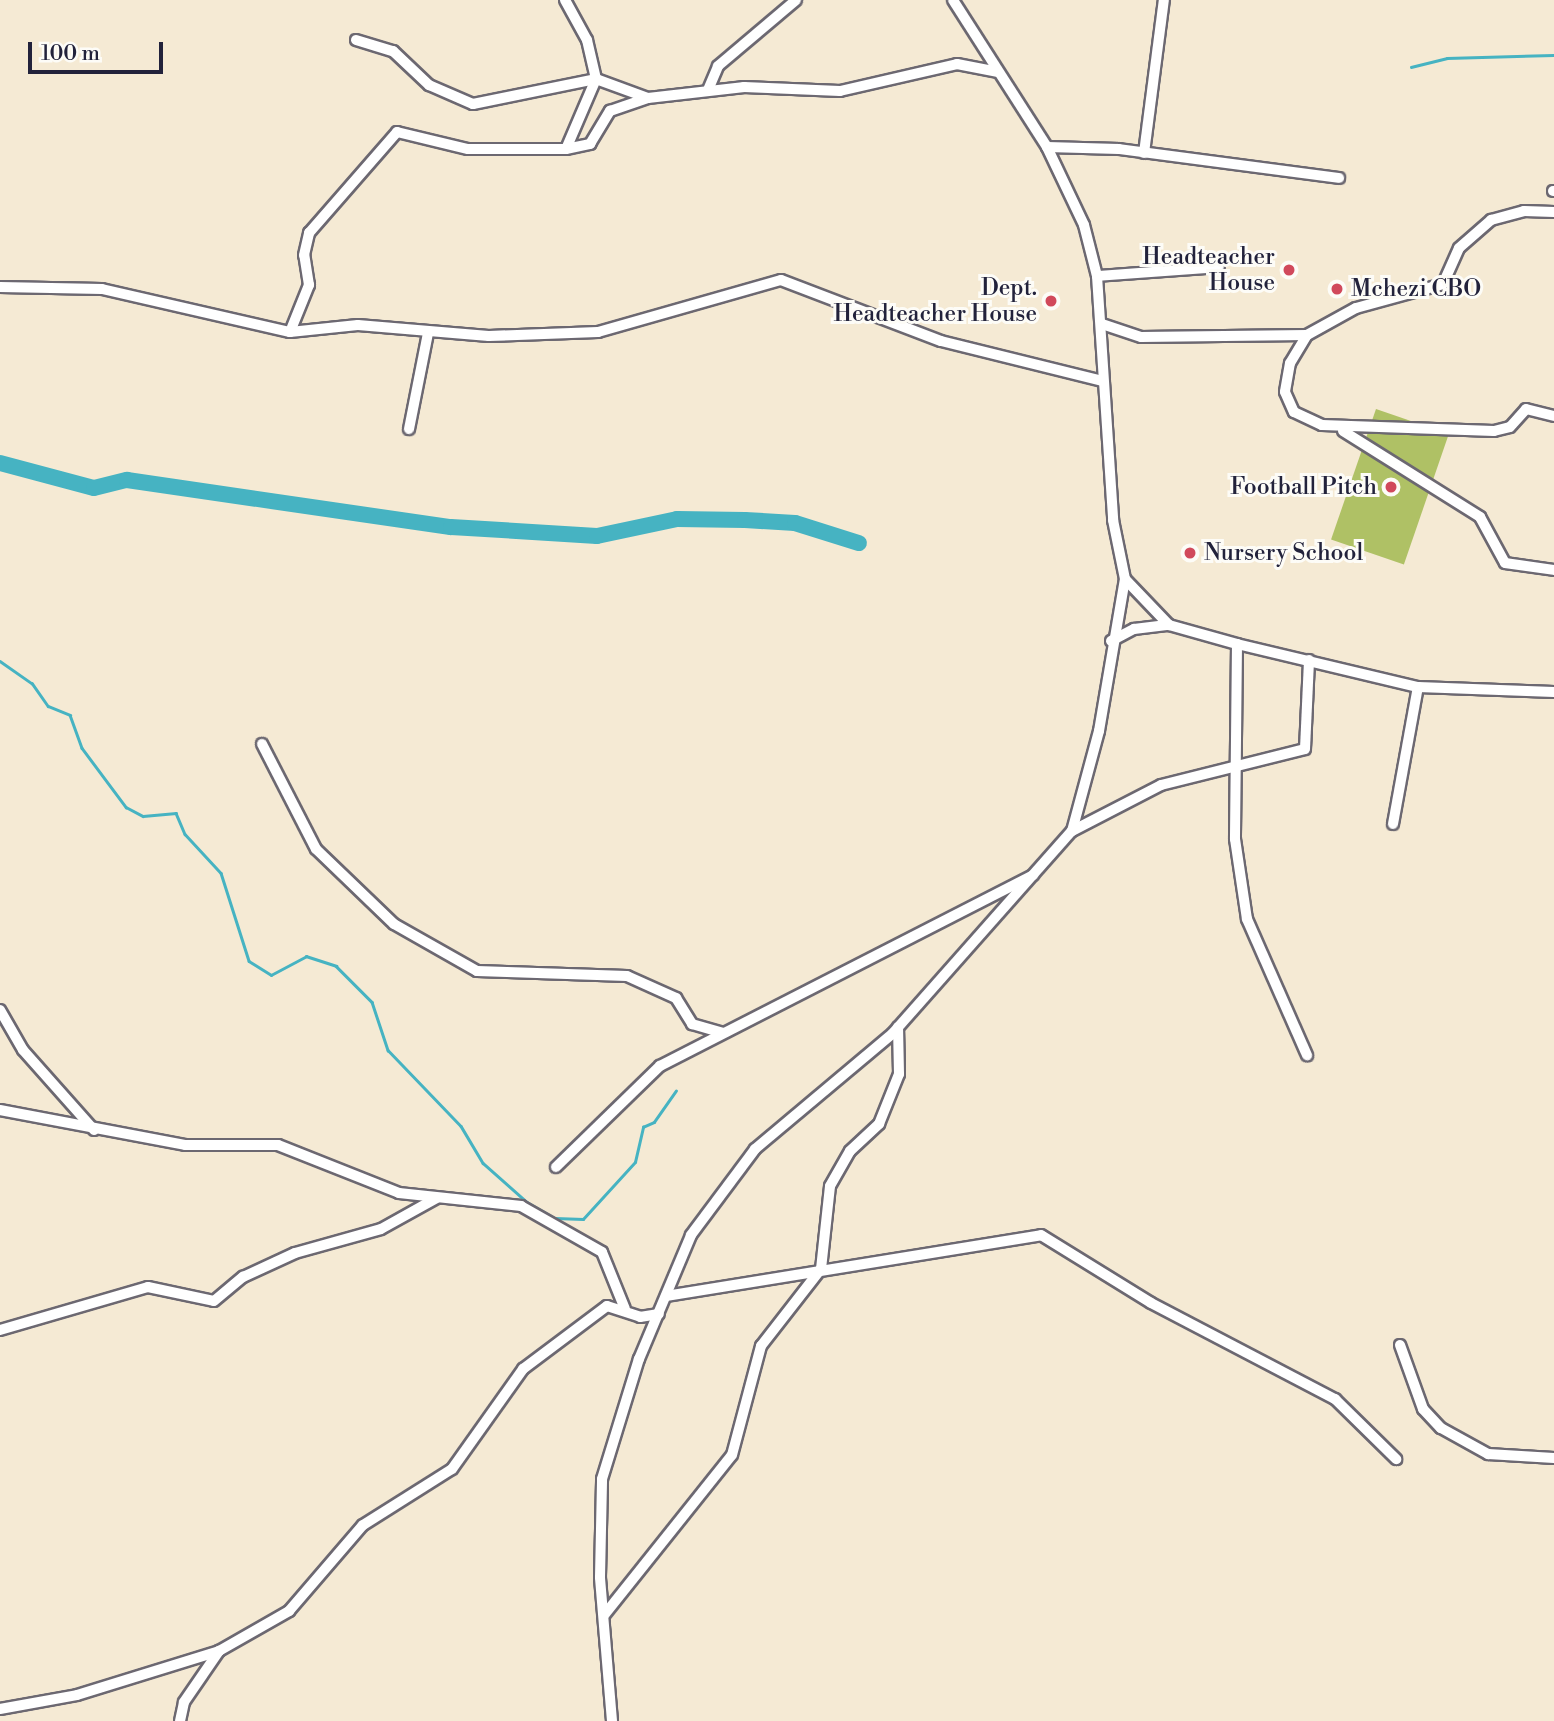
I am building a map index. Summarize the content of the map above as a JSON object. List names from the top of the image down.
{
  "places": [
    "Headteacher House",
    "Mchezi CBO",
    "Dept. Headteacher House",
    "Football Pitch",
    "Nursery School"
  ],
  "scale_bar": "100 m"
}
